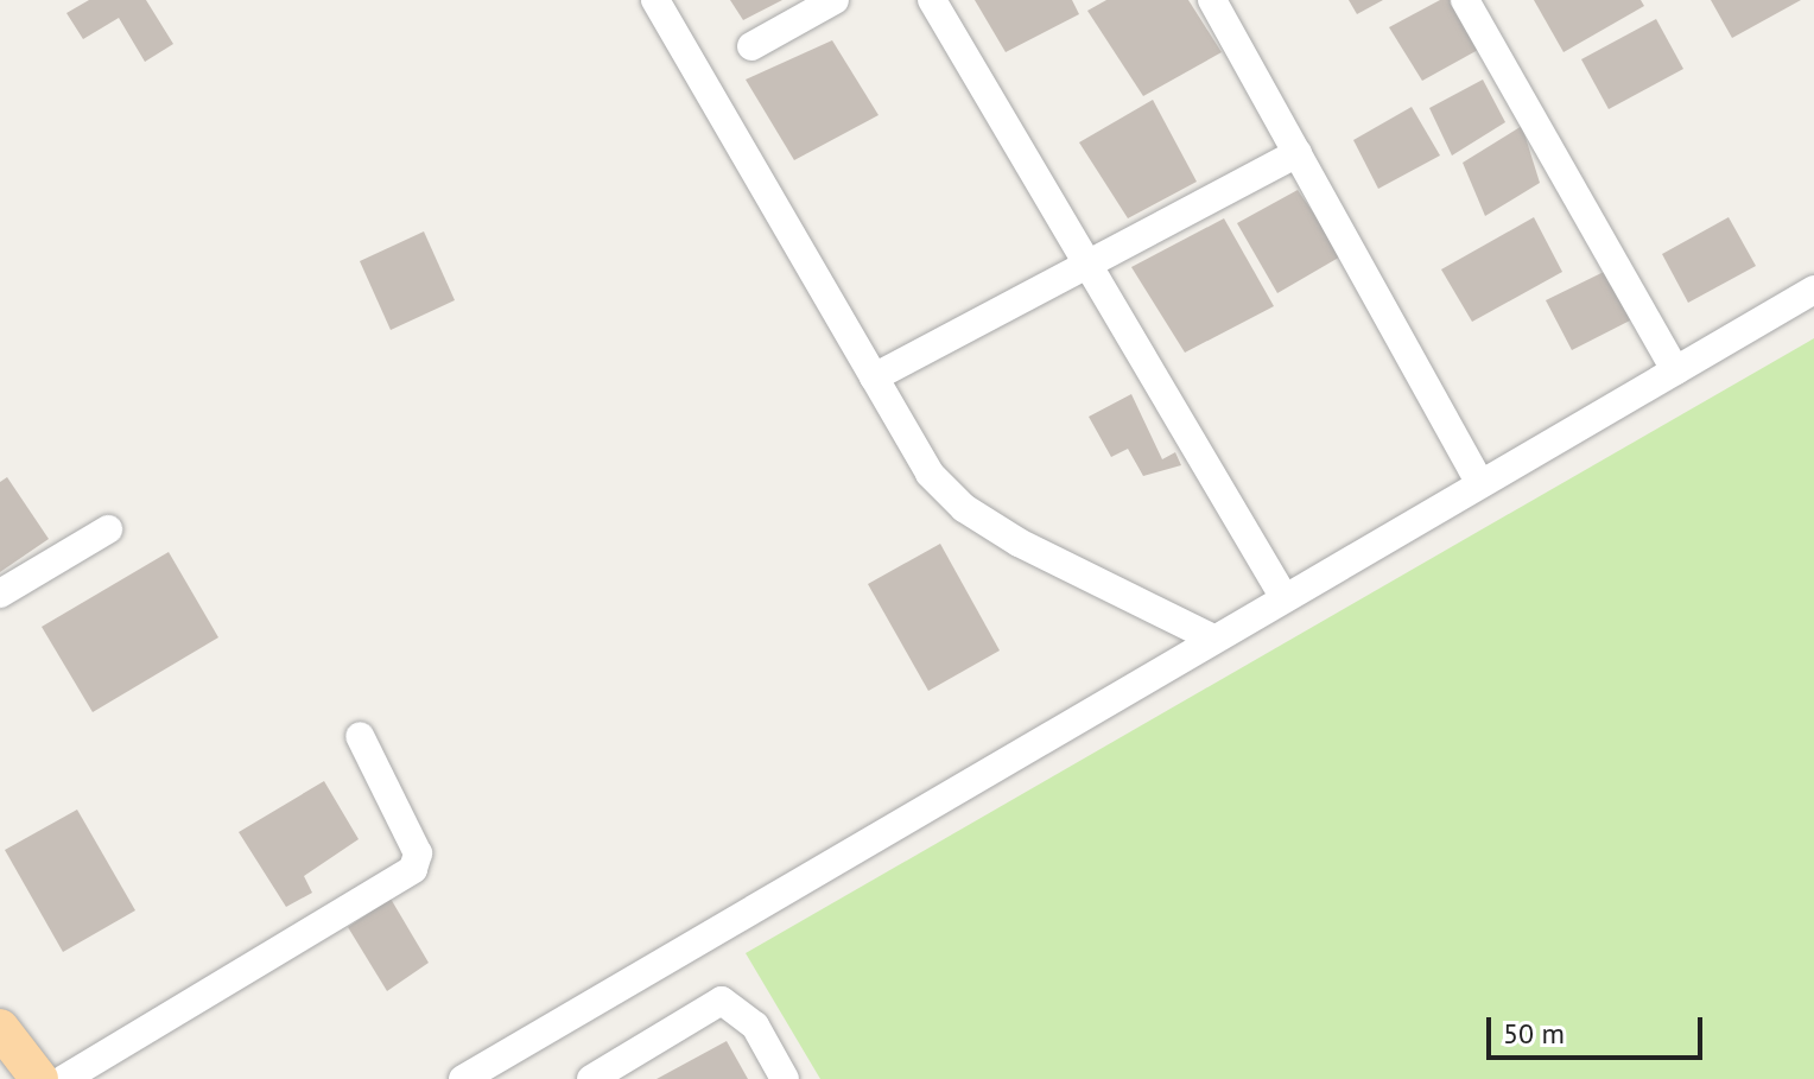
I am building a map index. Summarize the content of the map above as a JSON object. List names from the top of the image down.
{
  "scale_bar": "50 m"
}
